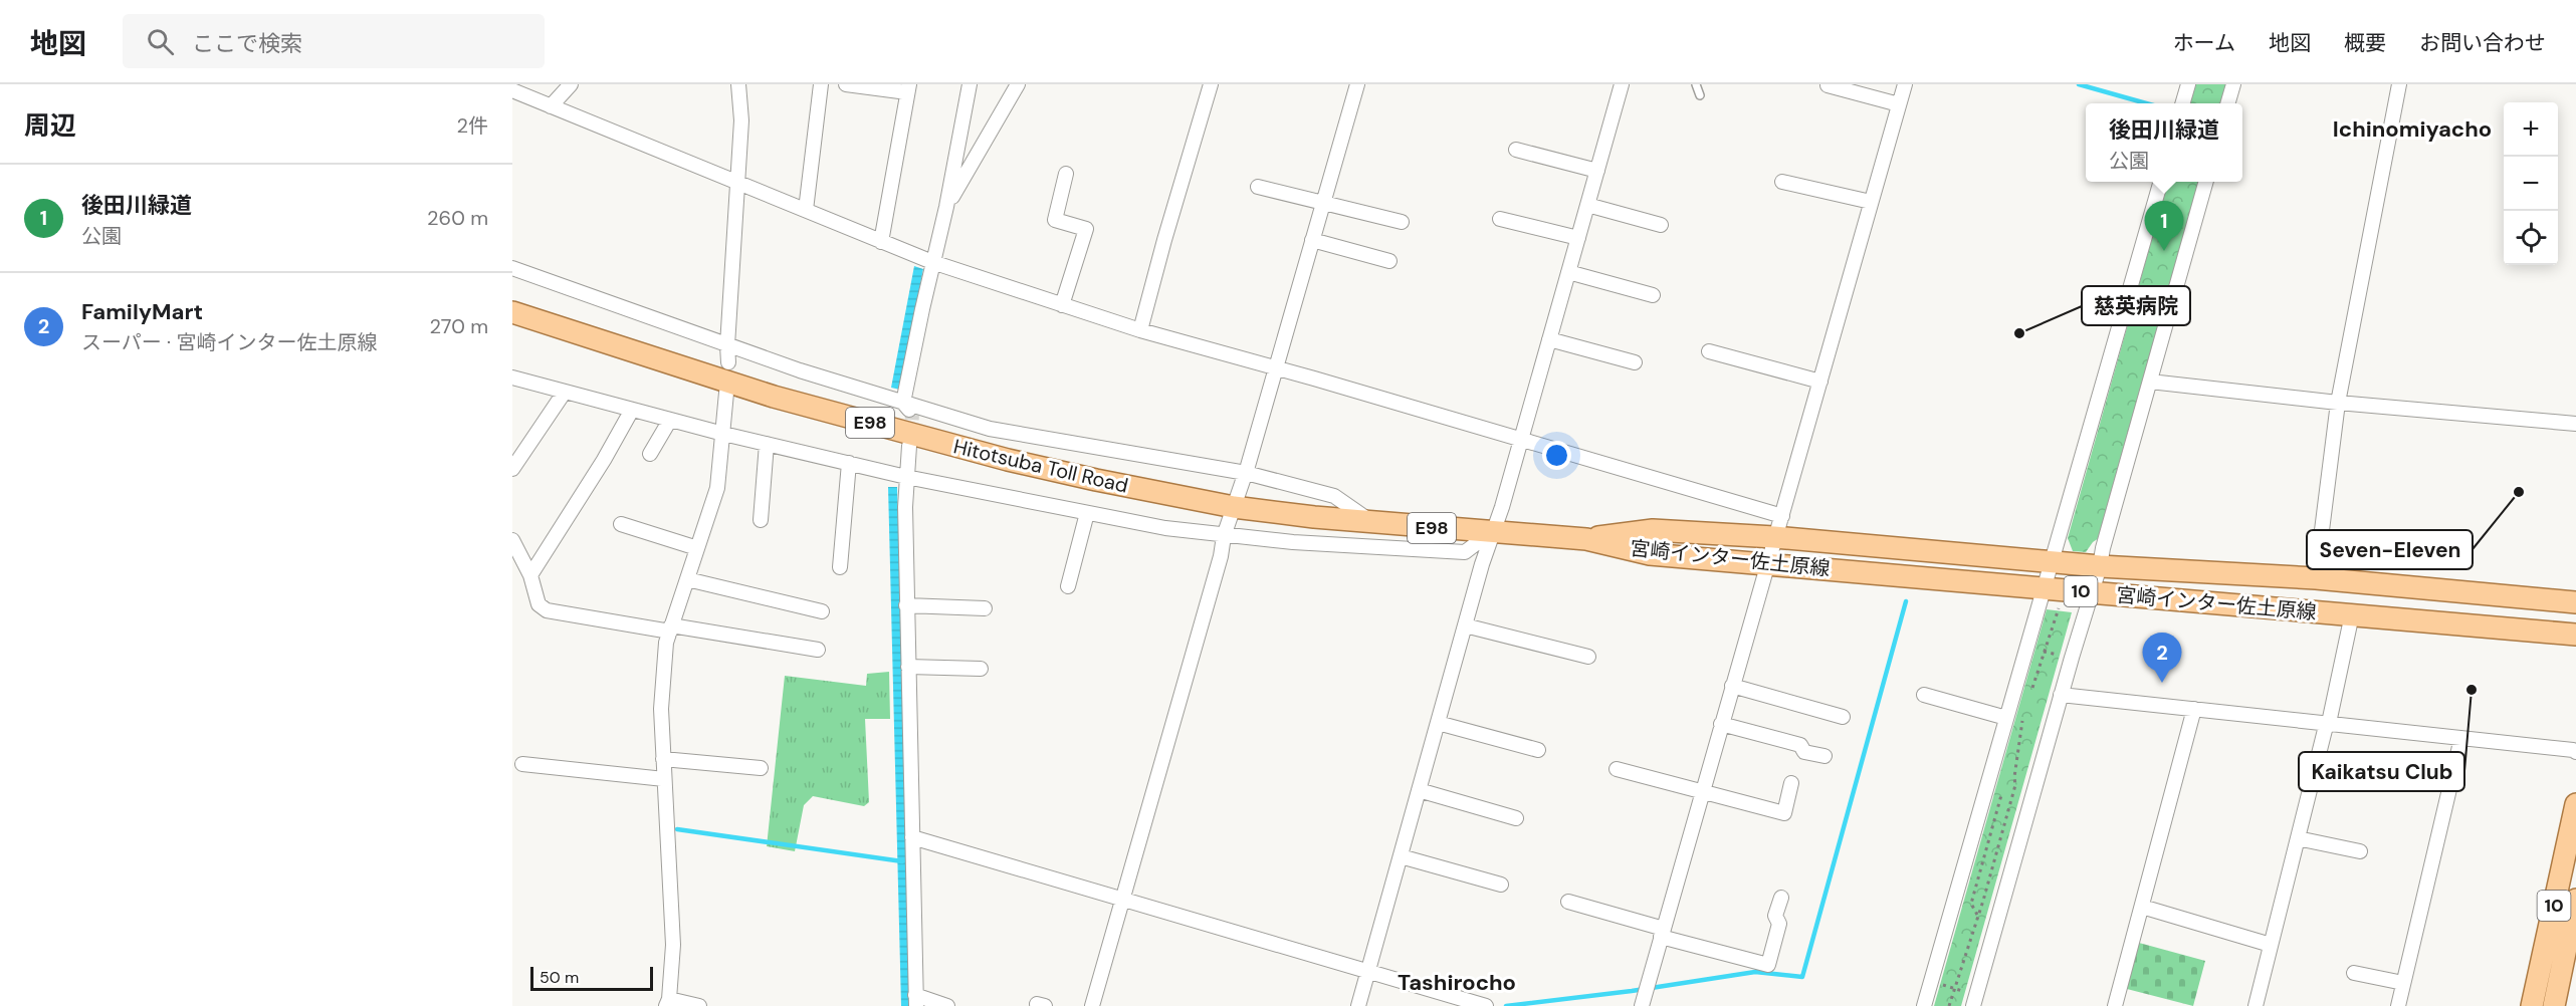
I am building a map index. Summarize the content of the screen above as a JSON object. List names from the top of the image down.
{
  "streets": {
    "main road": [
      "E98",
      "Hitotsuba Toll Road",
      "宮崎インター佐土原線",
      "10"
    ]
  },
  "crossings": [
    ["Hitotsuba Toll Road", "宮崎インター佐土原線"]
  ],
  "districts": ["Ichinomiyacho", "Tashirocho"],
  "places": ["慈英病院", "Seven-Eleven", "Kaikatsu Club"],
  "scale_bar": "50 m",
  "page": {
    "header": "地図",
    "search": "ここで検索",
    "nav": [
      "ホーム",
      "地図",
      "概要",
      "お問い合わせ"
    ],
    "heading": ["周辺", "2件"],
    "map_buttons": ["+", "−"],
    "popup": ["後田川緑道", "公園"],
    "list": [
      {
        "mark": "1",
        "name": "後田川緑道",
        "note": "公園",
        "value": "260 m"
      },
      {
        "mark": "2",
        "name": "FamilyMart",
        "note": "スーパー · 宮崎インター佐土原線",
        "value": "270 m"
      }
    ],
    "pins": ["1", "2"],
    "scale": "50 m"
  }
}
